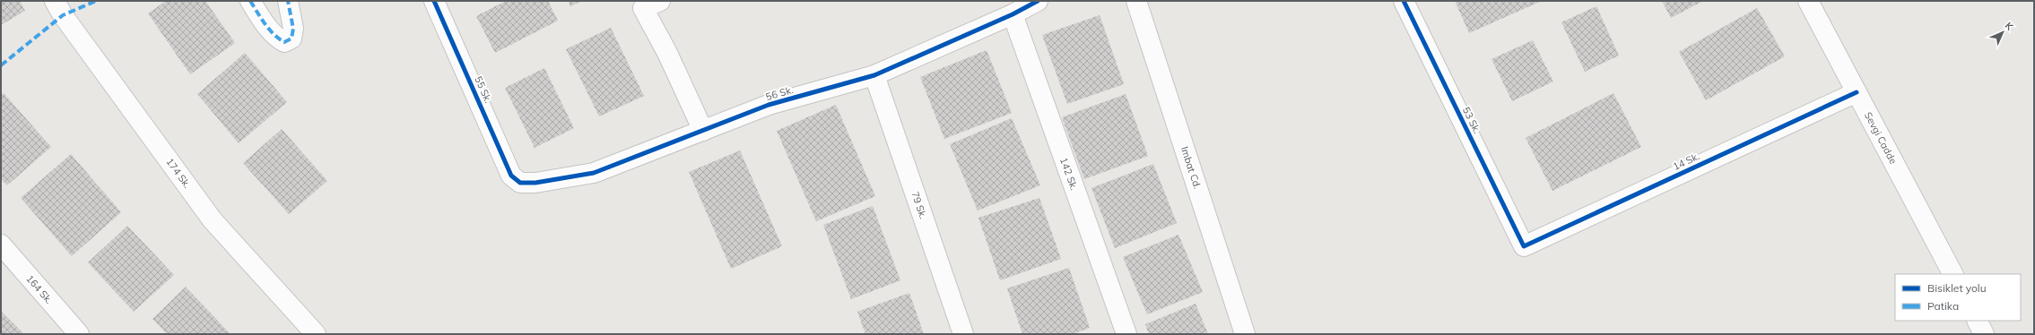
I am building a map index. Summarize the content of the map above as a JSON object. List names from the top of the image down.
{
  "streets": {
    "street": [
      "55 Sk.",
      "56 Sk.",
      "53 Sk.",
      "Sevgi Cadde",
      "14 Sk.",
      "Imbat Cd.",
      "174 Sk.",
      "142 Sk.",
      "79 Sk.",
      "164 Sk."
    ]
  },
  "crossings": [
    ["55 Sk.", "56 Sk."],
    ["56 Sk.", "142 Sk."],
    ["56 Sk.", "79 Sk."],
    ["53 Sk.", "14 Sk."],
    ["Sevgi Cadde", "14 Sk."]
  ],
  "legend": ["Bisiklet yolu", "Patika"],
  "north": "top right"
}
